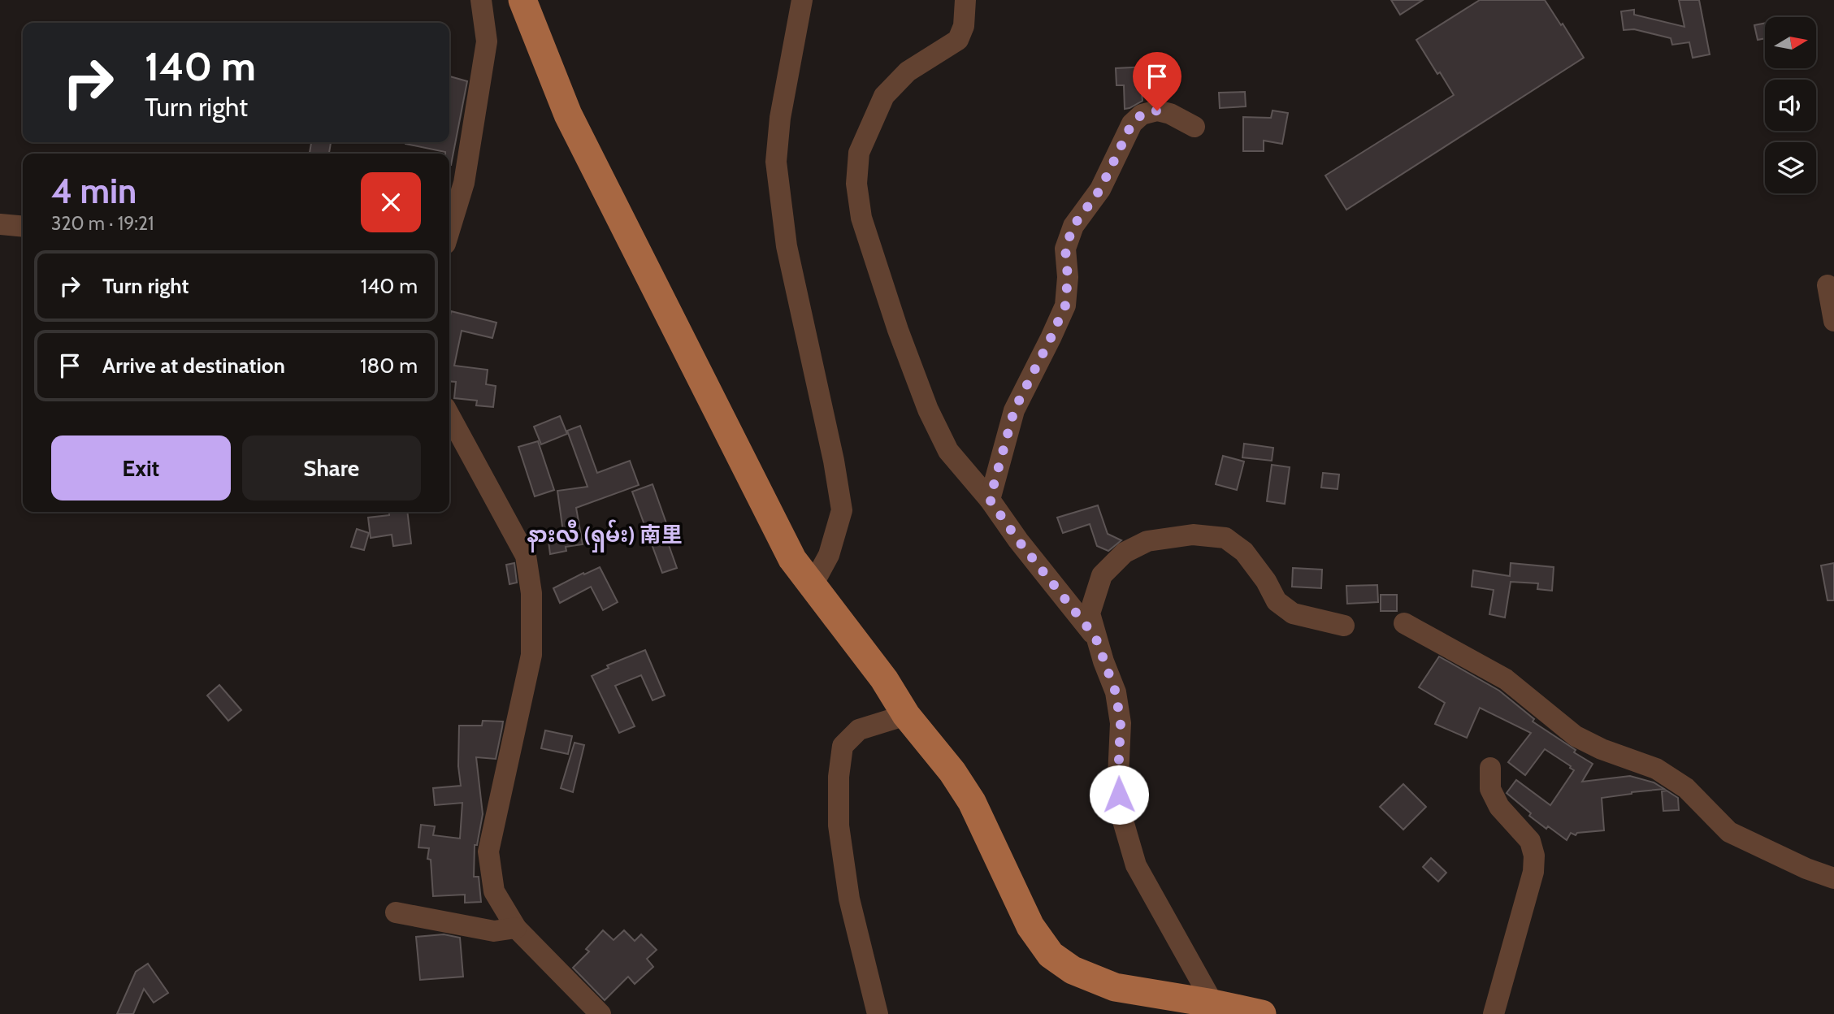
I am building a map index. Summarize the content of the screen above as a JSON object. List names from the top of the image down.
{
  "districts": ["နားလီ (ရှမ်း) 南里"],
  "north": "right",
  "page": {
    "turn": ["140 m", "Turn right"],
    "heading": ["4 min", "320 m · 19:21"],
    "list": [
      {
        "name": "Turn right",
        "value": "140 m"
      },
      {
        "name": "Arrive at destination",
        "value": "180 m"
      }
    ],
    "buttons": ["Exit", "Share"]
  }
}
